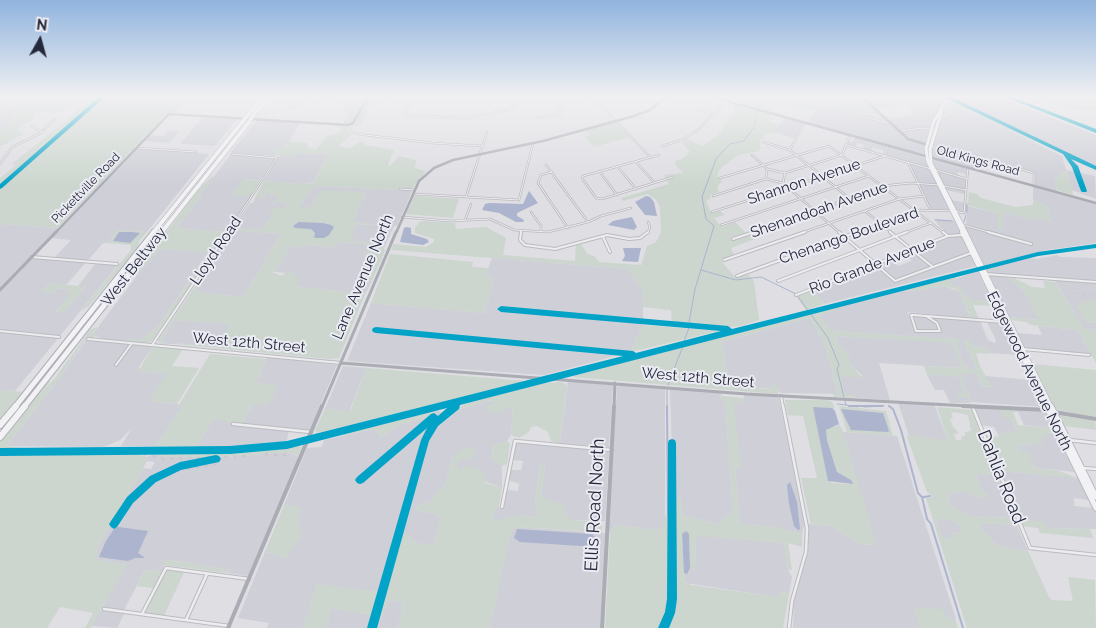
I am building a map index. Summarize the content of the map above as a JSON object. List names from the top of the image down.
{
  "streets": {
    "highway": ["West Beltway"],
    "main road": ["Edgewood Avenue North"],
    "street": [
      "Old Kings Road",
      "Shannon Avenue",
      "Pickettville Road",
      "Shenandoah Avenue",
      "Chenango Boulevard",
      "Lloyd Road",
      "Rio Grande Avenue",
      "Lane Avenue North",
      "West 12th Street",
      "Dahlia Road",
      "Ellis Road North"
    ]
  },
  "crossings": [
    ["Old Kings Road", "Edgewood Avenue North"],
    ["Shenandoah Avenue", "Chenango Boulevard"],
    ["Shenandoah Avenue", "Edgewood Avenue North"],
    ["Chenango Boulevard", "Edgewood Avenue North"],
    ["Lloyd Road", "West 12th Street"],
    ["Rio Grande Avenue", "Edgewood Avenue North"],
    ["Lane Avenue North", "West 12th Street"],
    ["West 12th Street", "Edgewood Avenue North"],
    ["West 12th Street", "Dahlia Road"],
    ["West 12th Street", "Ellis Road North"]
  ],
  "north": "top"
}
